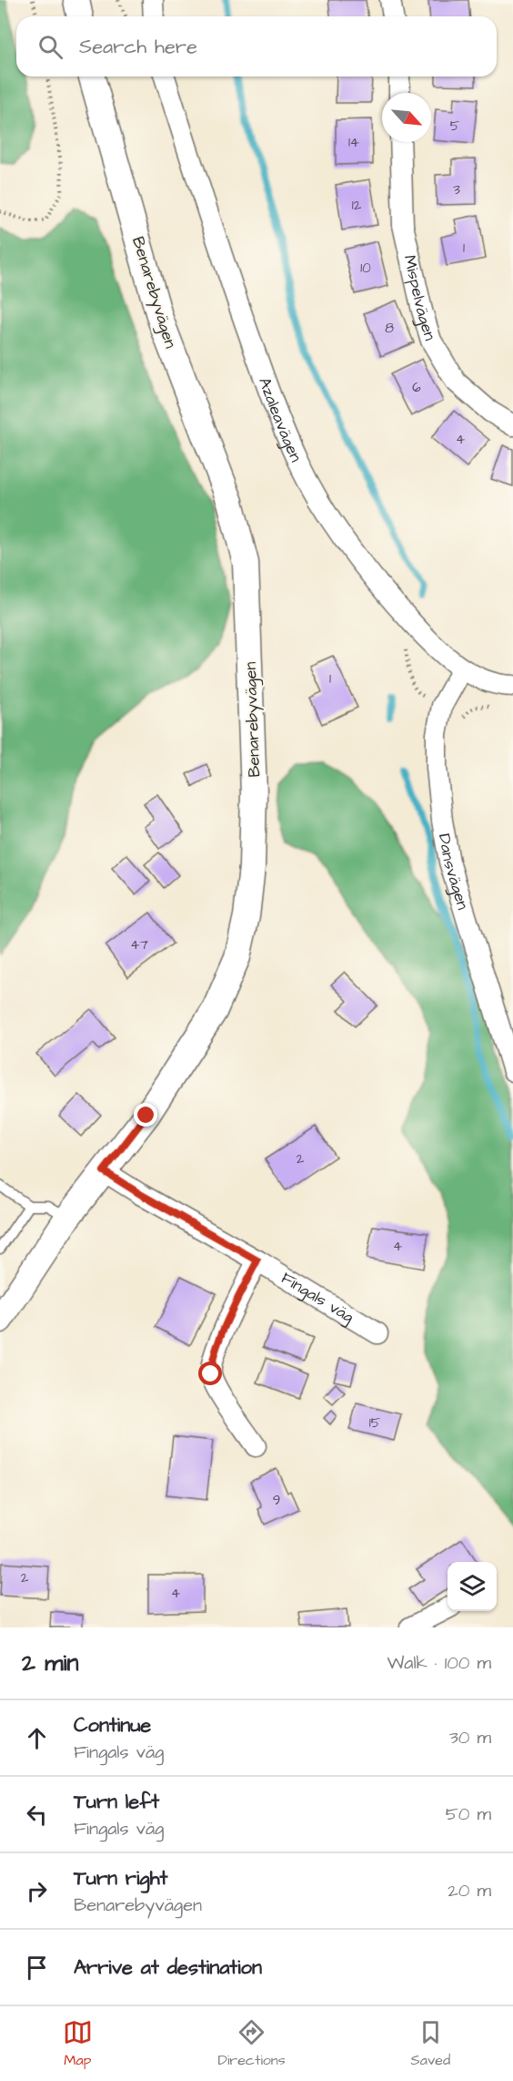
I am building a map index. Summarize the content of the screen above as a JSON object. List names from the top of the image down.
{
  "streets": {
    "street": [
      "Benarebyvägen",
      "Mispelvägen",
      "Azaleavägen",
      "Dansvägen",
      "Fingals väg"
    ]
  },
  "crossings": [
    ["Benarebyvägen", "Fingals väg"],
    ["Azaleavägen", "Dansvägen"]
  ],
  "house_numbers": [
    "5",
    "14",
    "3",
    "12",
    "1",
    "10",
    "8",
    "6",
    "4",
    "1",
    "47",
    "2",
    "4",
    "15",
    "9",
    "2",
    "4"
  ],
  "north": "bottom right",
  "page": {
    "search": "Search here",
    "heading": ["2 min", "Walk · 100 m"],
    "list": [
      ["Continue", "Fingals väg", "30 m"],
      ["Turn left", "Fingals väg", "50 m"],
      ["Turn right", "Benarebyvägen", "20 m"],
      "Arrive at destination"
    ],
    "nav": ["Map", "Directions", "Saved"]
  }
}
